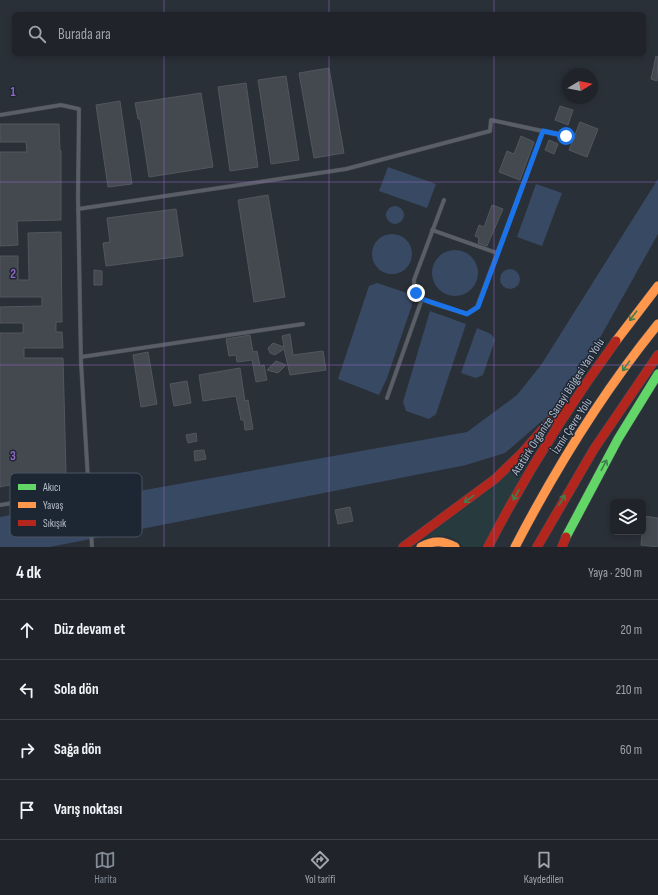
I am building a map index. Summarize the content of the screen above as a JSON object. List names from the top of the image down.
{
  "streets": {
    "main road": ["Atatürk Organize Sanayi Bölgesi Yan Yolu", "İzmir Çevre Yolu"]
  },
  "legend": ["Akıcı", "Yavaş", "Sıkışık"],
  "north": "right",
  "page": {
    "search": "Burada ara",
    "heading": ["4 dk", "Yaya · 290 m"],
    "list": [
      ["Düz devam et", "20 m"],
      ["Sola dön", "210 m"],
      ["Sağa dön", "60 m"],
      "Varış noktası"
    ],
    "nav": ["Harita", "Yol tarifi", "Kaydedilen"]
  },
  "grid": {
    "rows": ["1", "2", "3"]
  }
}
